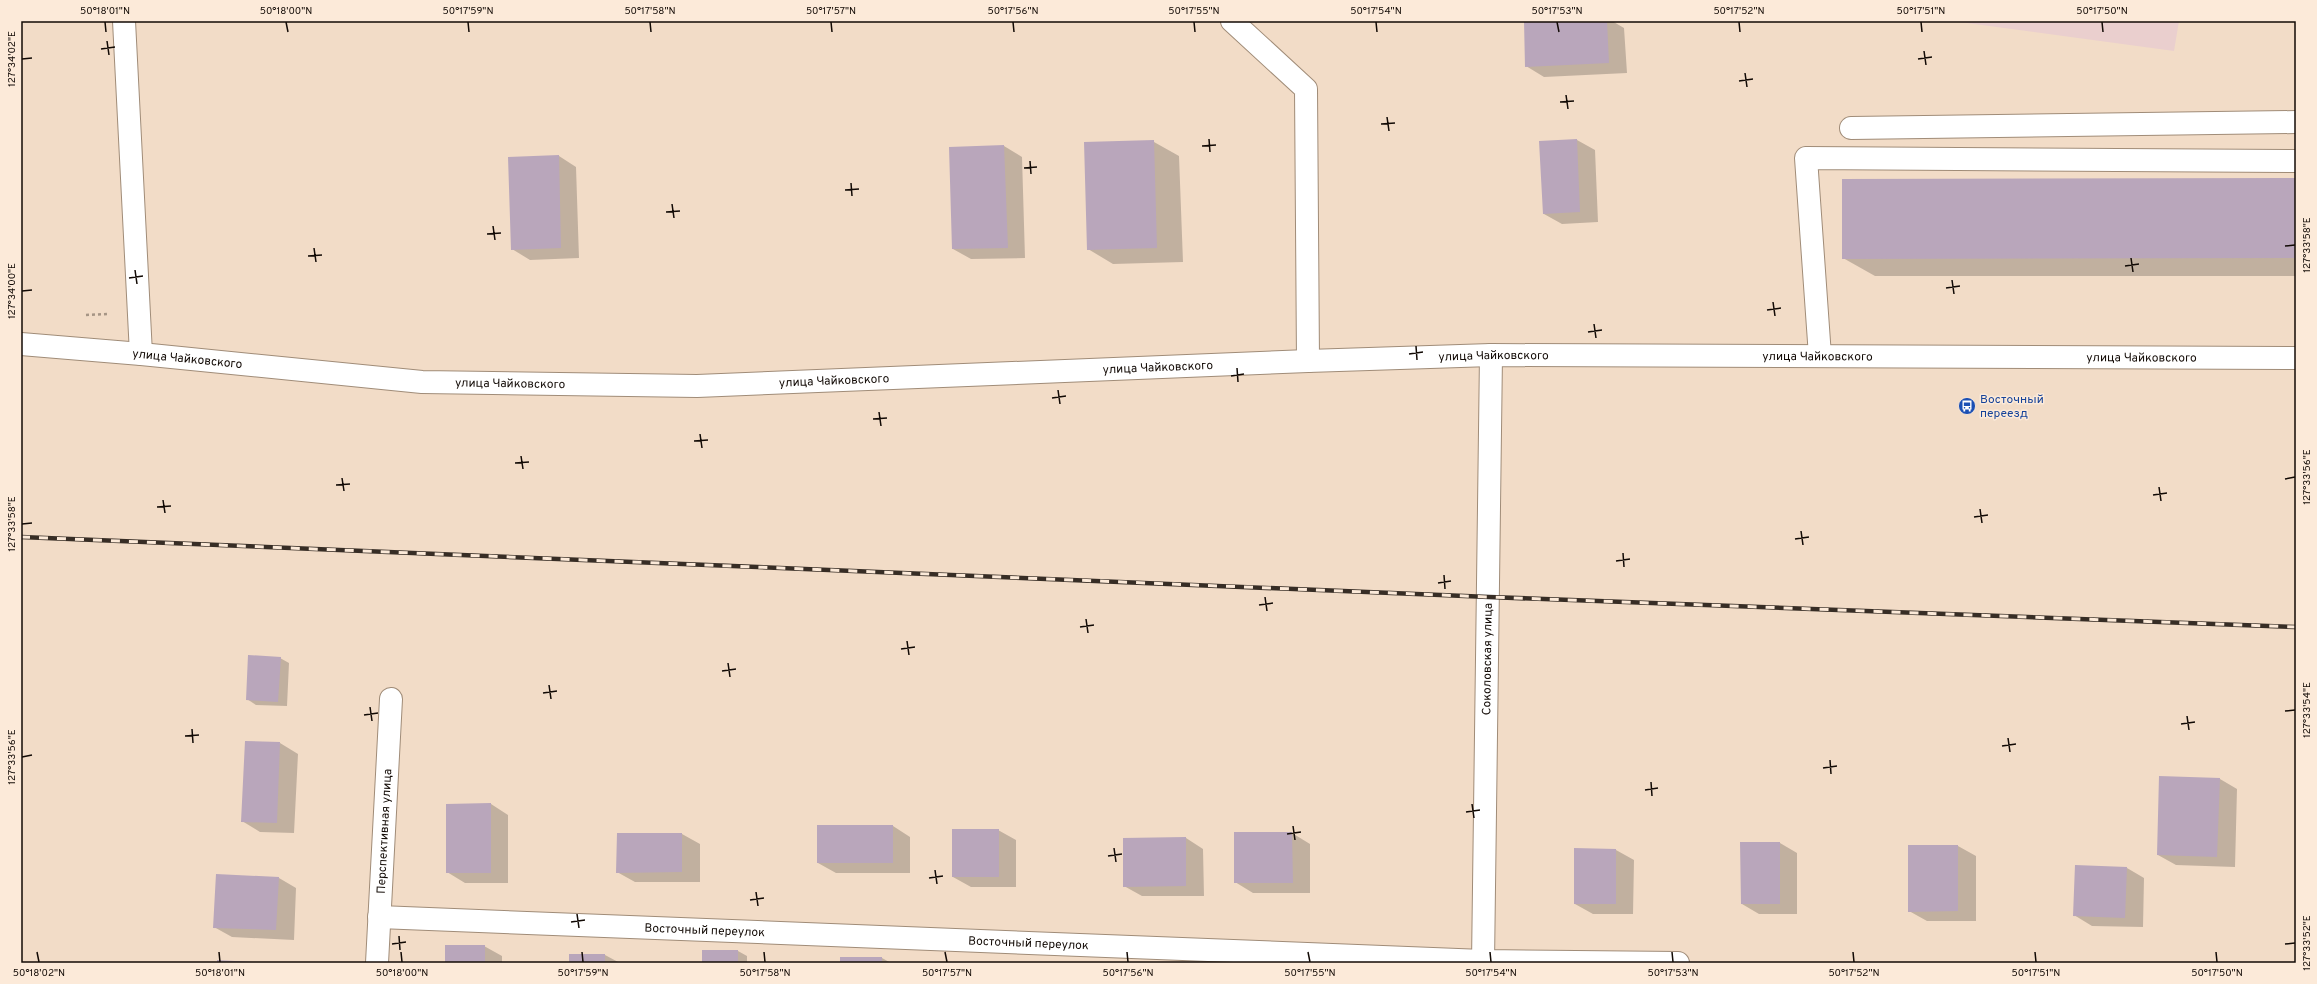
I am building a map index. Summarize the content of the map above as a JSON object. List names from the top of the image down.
{
  "streets": {
    "street": [
      "улица Чайковского",
      "Соколовская улица",
      "Перспективная улица",
      "Восточный переулок"
    ]
  },
  "crossings": [
    ["улица Чайковского", "Соколовская улица"],
    ["Соколовская улица", "Восточный переулок"],
    ["Перспективная улица", "Восточный переулок"]
  ],
  "places": {
    "bus stop": ["Восточный переезд"]
  },
  "coordinates": [
    "50°18'01\"N",
    "50°18'00\"N",
    "50°17'59\"N",
    "50°17'58\"N",
    "50°17'57\"N",
    "50°17'56\"N",
    "50°17'55\"N",
    "50°17'54\"N",
    "50°17'53\"N",
    "50°17'52\"N",
    "50°17'51\"N",
    "50°17'50\"N",
    "127°34'02\"E",
    "127°33'58\"E",
    "127°34'00\"E",
    "127°33'56\"E",
    "127°33'54\"E",
    "127°33'52\"E",
    "50°18'02\"N"
  ]
}
